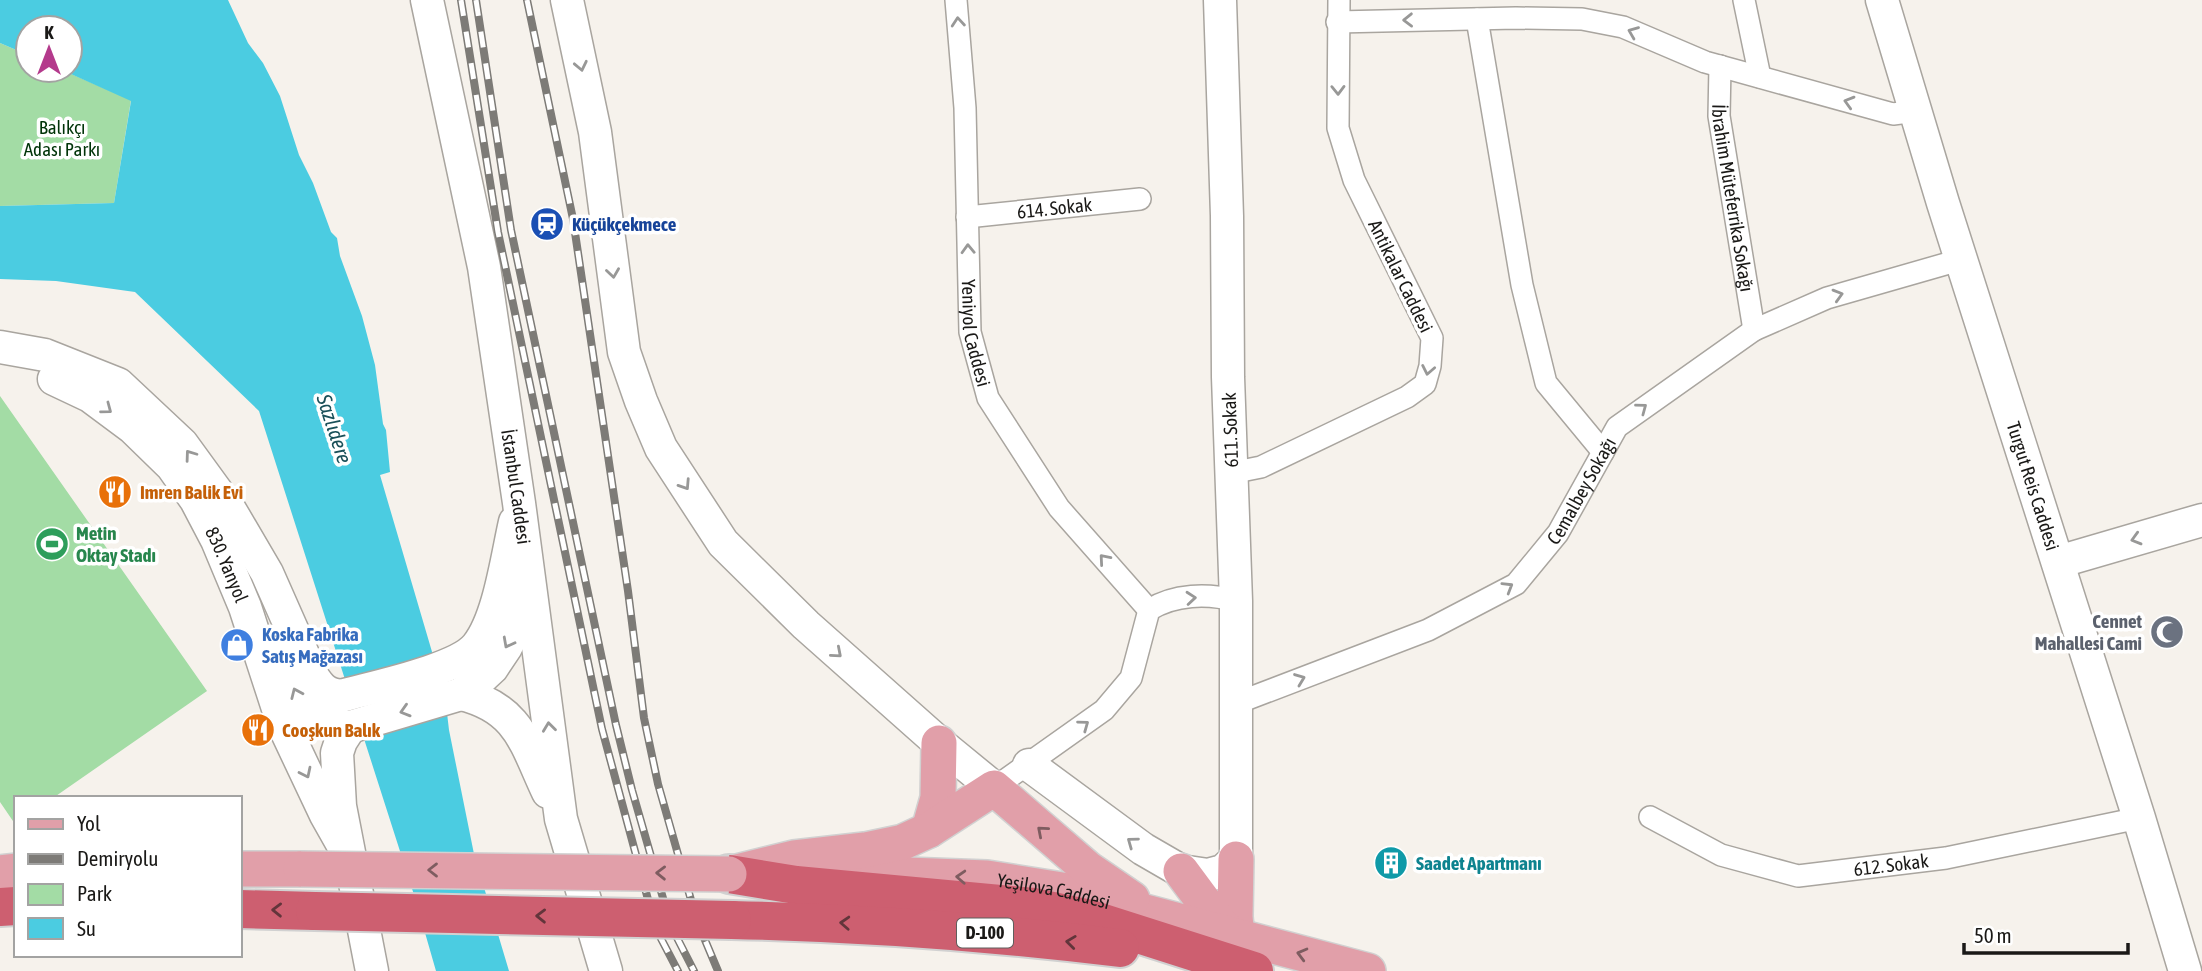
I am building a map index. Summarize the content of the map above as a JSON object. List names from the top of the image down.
{
  "streets": {
    "highway": ["D-100"],
    "main road": [
      "611. Sokak",
      "Turgut Reis Caddesi",
      "İstanbul Caddesi",
      "830. Yanyol",
      "Yeşilova Caddesi"
    ],
    "street": [
      "İbrahim Müteferrika Sokağı",
      "614. Sokak",
      "Antikalar Caddesi",
      "Yeniyol Caddesi",
      "Cemalbey Sokağı",
      "612. Sokak"
    ]
  },
  "crossings": [
    ["İbrahim Müteferrika Sokağı", "Cemalbey Sokağı"],
    ["614. Sokak", "Yeniyol Caddesi"],
    ["Antikalar Caddesi", "611. Sokak"],
    ["611. Sokak", "Cemalbey Sokağı"],
    ["Turgut Reis Caddesi", "Cemalbey Sokağı"],
    ["Turgut Reis Caddesi", "612. Sokak"],
    ["Yeşilova Caddesi", "D-100"]
  ],
  "one_way": ["Yeniyol Caddesi", "Cemalbey Sokağı"],
  "water": ["Sazlıdere"],
  "parks": ["Balıkçı Adası Parkı"],
  "places": {
    "station": ["Küçükçekmece"],
    "restaurant": ["Imren Balik Evi", "Cooşkun Balık"],
    "sports": ["Metin Oktay Stadı"],
    "mosque": ["Cennet Mahallesi Cami"],
    "shop": ["Koska Fabrika Satış Mağazası"],
    "building": ["Saadet Apartmanı"]
  },
  "legend": [
    "Yol",
    "Demiryolu",
    "Park",
    "Su"
  ],
  "scale_bar": "50 m",
  "north": "top"
}
